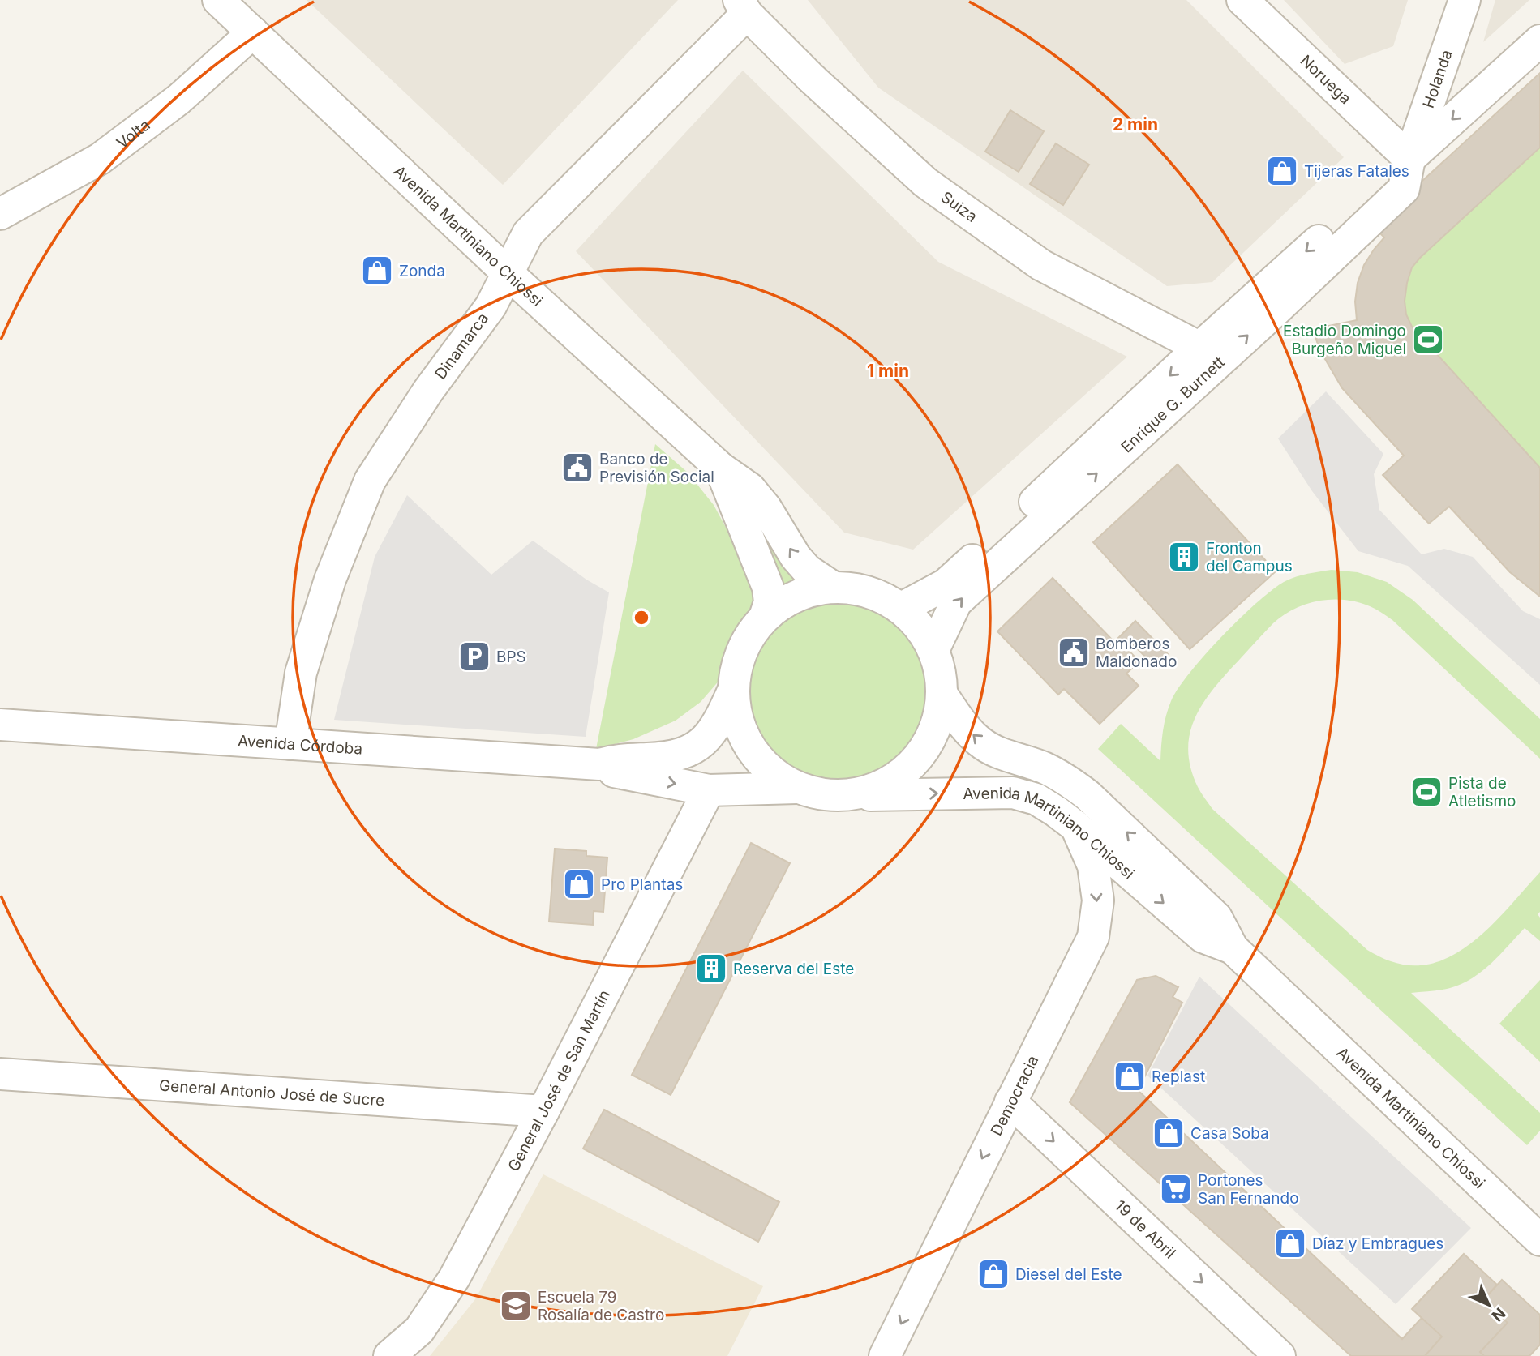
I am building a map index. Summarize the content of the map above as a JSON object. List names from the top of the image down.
{
  "streets": {
    "street": [
      "Noruega",
      "Holanda",
      "Volta",
      "Suiza",
      "Avenida Martiniano Chiossi",
      "Dinamarca",
      "Enrique G. Burnett",
      "Avenida Córdoba",
      "General José de San Martín",
      "General Antonio José de Sucre",
      "Democracia",
      "19 de Abril"
    ]
  },
  "crossings": [
    ["Noruega", "Holanda"],
    ["Noruega", "Enrique G. Burnett"],
    ["Holanda", "Enrique G. Burnett"],
    ["Volta", "Avenida Martiniano Chiossi"],
    ["Suiza", "Dinamarca"],
    ["Suiza", "Enrique G. Burnett"],
    ["Avenida Martiniano Chiossi", "Dinamarca"],
    ["Avenida Martiniano Chiossi", "Democracia"],
    ["Dinamarca", "Avenida Córdoba"],
    ["Avenida Córdoba", "General José de San Martín"],
    ["General José de San Martín", "General Antonio José de Sucre"],
    ["Democracia", "19 de Abril"]
  ],
  "one_way": ["Democracia", "19 de Abril"],
  "places": {
    "shop": [
      "Tijeras Fatales",
      "Zonda",
      "Pro Plantas",
      "Replast",
      "Casa Soba",
      "Díaz y Embragues",
      "Diesel del Este"
    ],
    "sports": ["Estadio Domingo Burgeño Miguel", "Pista de Atletismo"],
    "public building": ["Banco de Previsión Social", "Bomberos Maldonado"],
    "building": ["Fronton del Campus", "Reserva del Este"],
    "parking": ["BPS"],
    "supermarket": ["Portones San Fernando"],
    "school or university": ["Escuela 79 Rosalía de Castro"]
  },
  "north": "bottom right",
  "rings": ["2 min", "1 min"]
}
